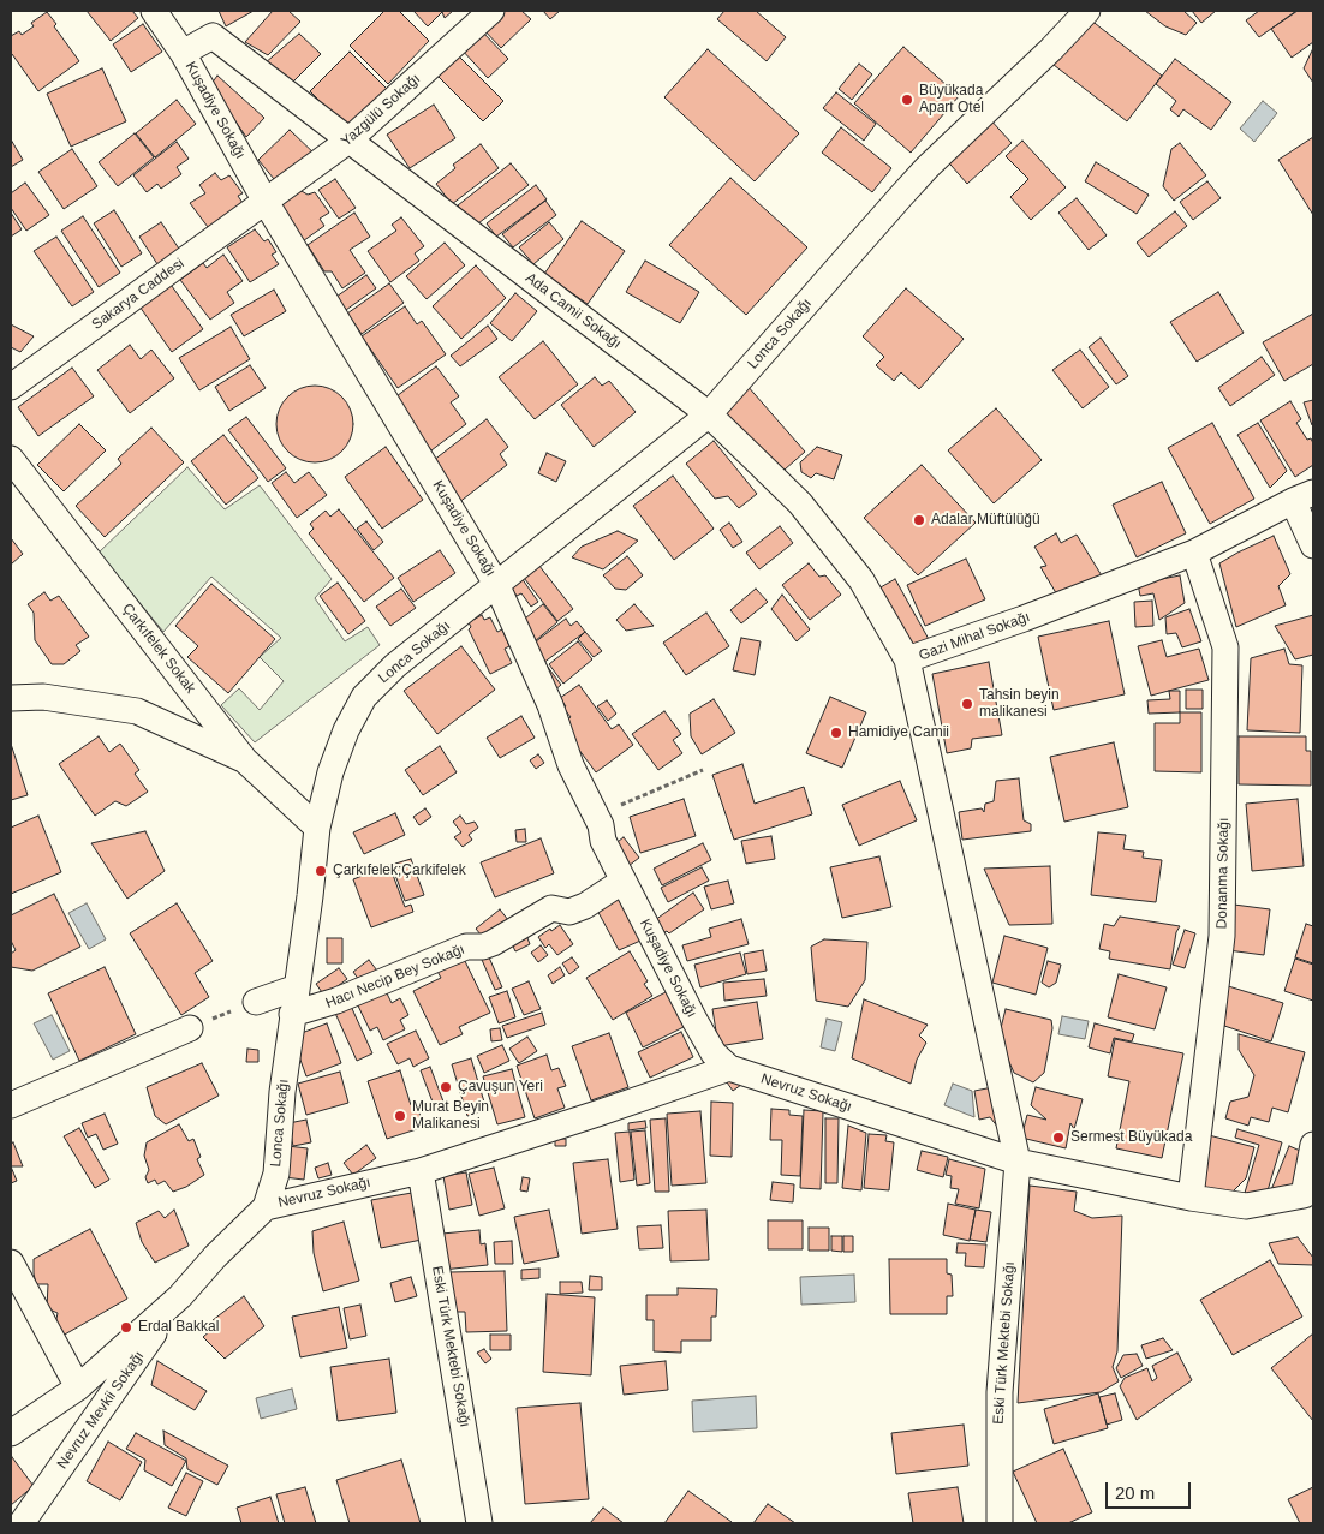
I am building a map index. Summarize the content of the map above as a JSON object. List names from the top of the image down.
{
  "streets": {
    "street": [
      "Kuşadiye Sokağı",
      "Yazgülü Sokağı",
      "Sakarya Caddesi",
      "Ada Camii Sokağı",
      "Lonca Sokağı",
      "Gazi Mihal Sokağı",
      "Çarkıfelek Sokak",
      "Donanma Sokağı",
      "Hacı Necip Bey Sokağı",
      "Nevruz Sokağı",
      "Eski Türk Mektebi Sokağı",
      "Nevruz Mevkii Sokağı"
    ]
  },
  "crossings": [
    ["Kuşadiye Sokağı", "Yazgülü Sokağı"],
    ["Kuşadiye Sokağı", "Sakarya Caddesi"],
    ["Kuşadiye Sokağı", "Ada Camii Sokağı"],
    ["Kuşadiye Sokağı", "Lonca Sokağı"],
    ["Kuşadiye Sokağı", "Hacı Necip Bey Sokağı"],
    ["Kuşadiye Sokağı", "Nevruz Sokağı"],
    ["Yazgülü Sokağı", "Sakarya Caddesi"],
    ["Yazgülü Sokağı", "Ada Camii Sokağı"],
    ["Ada Camii Sokağı", "Lonca Sokağı"],
    ["Ada Camii Sokağı", "Gazi Mihal Sokağı"],
    ["Lonca Sokağı", "Çarkıfelek Sokak"],
    ["Lonca Sokağı", "Hacı Necip Bey Sokağı"],
    ["Lonca Sokağı", "Nevruz Sokağı"],
    ["Gazi Mihal Sokağı", "Donanma Sokağı"],
    ["Gazi Mihal Sokağı", "Nevruz Sokağı"],
    ["Gazi Mihal Sokağı", "Eski Türk Mektebi Sokağı"],
    ["Donanma Sokağı", "Nevruz Sokağı"],
    ["Nevruz Sokağı", "Eski Türk Mektebi Sokağı"]
  ],
  "places": [
    "Büyükada Apart Otel",
    "Adalar Müftülüğü",
    "Tahsin beyin malikanesi",
    "Hamidiye Camii",
    "Çarkıfelek;Çarkifelek",
    "Çavuşun Yeri",
    "Murat Beyin Malikanesi",
    "Sermest Büyükada",
    "Erdal Bakkal"
  ],
  "scale_bar": "20 m"
}
